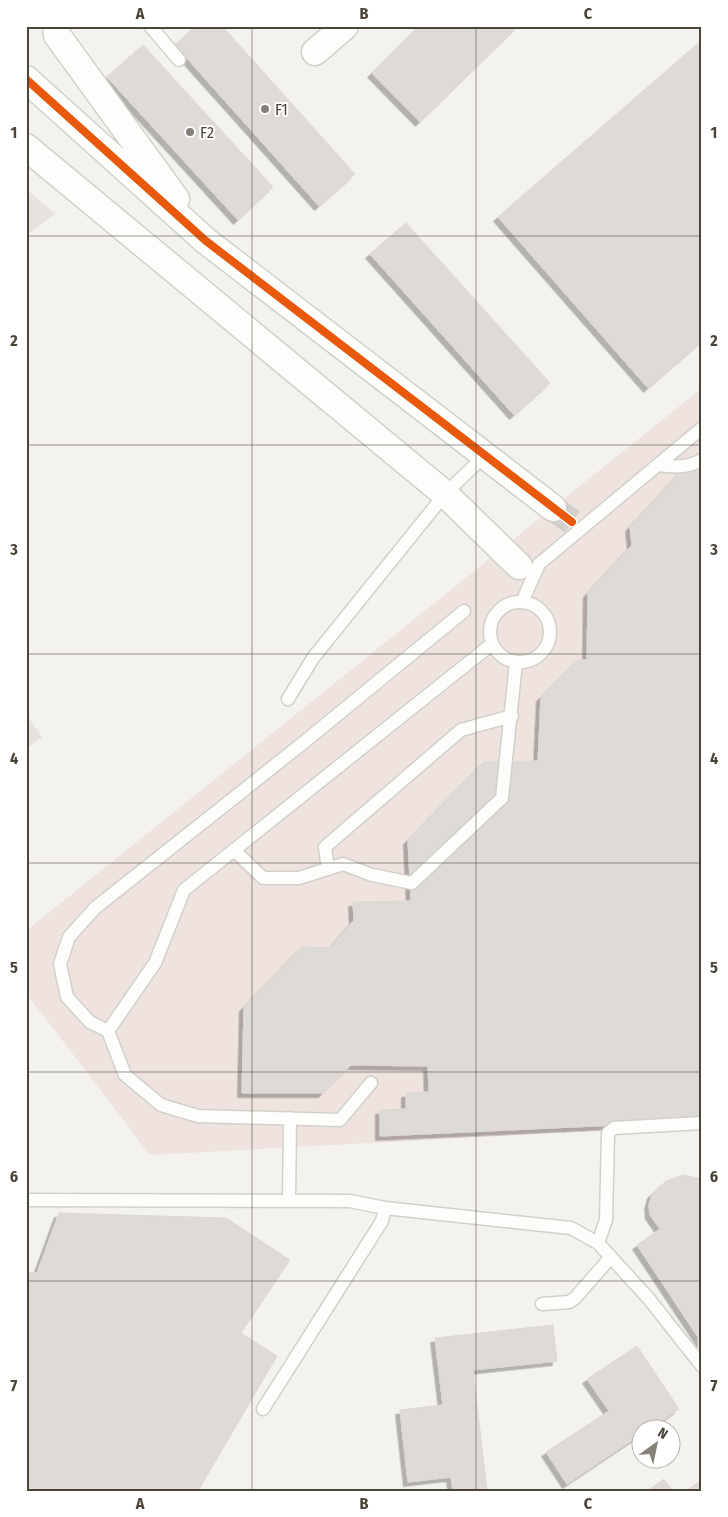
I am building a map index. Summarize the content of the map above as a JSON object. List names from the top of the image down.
{
  "places": ["F1", "F2"],
  "north": "top right",
  "grid": {
    "columns": ["A", "B", "C"],
    "rows": [
      "1",
      "2",
      "3",
      "4",
      "5",
      "6",
      "7"
    ]
  }
}
